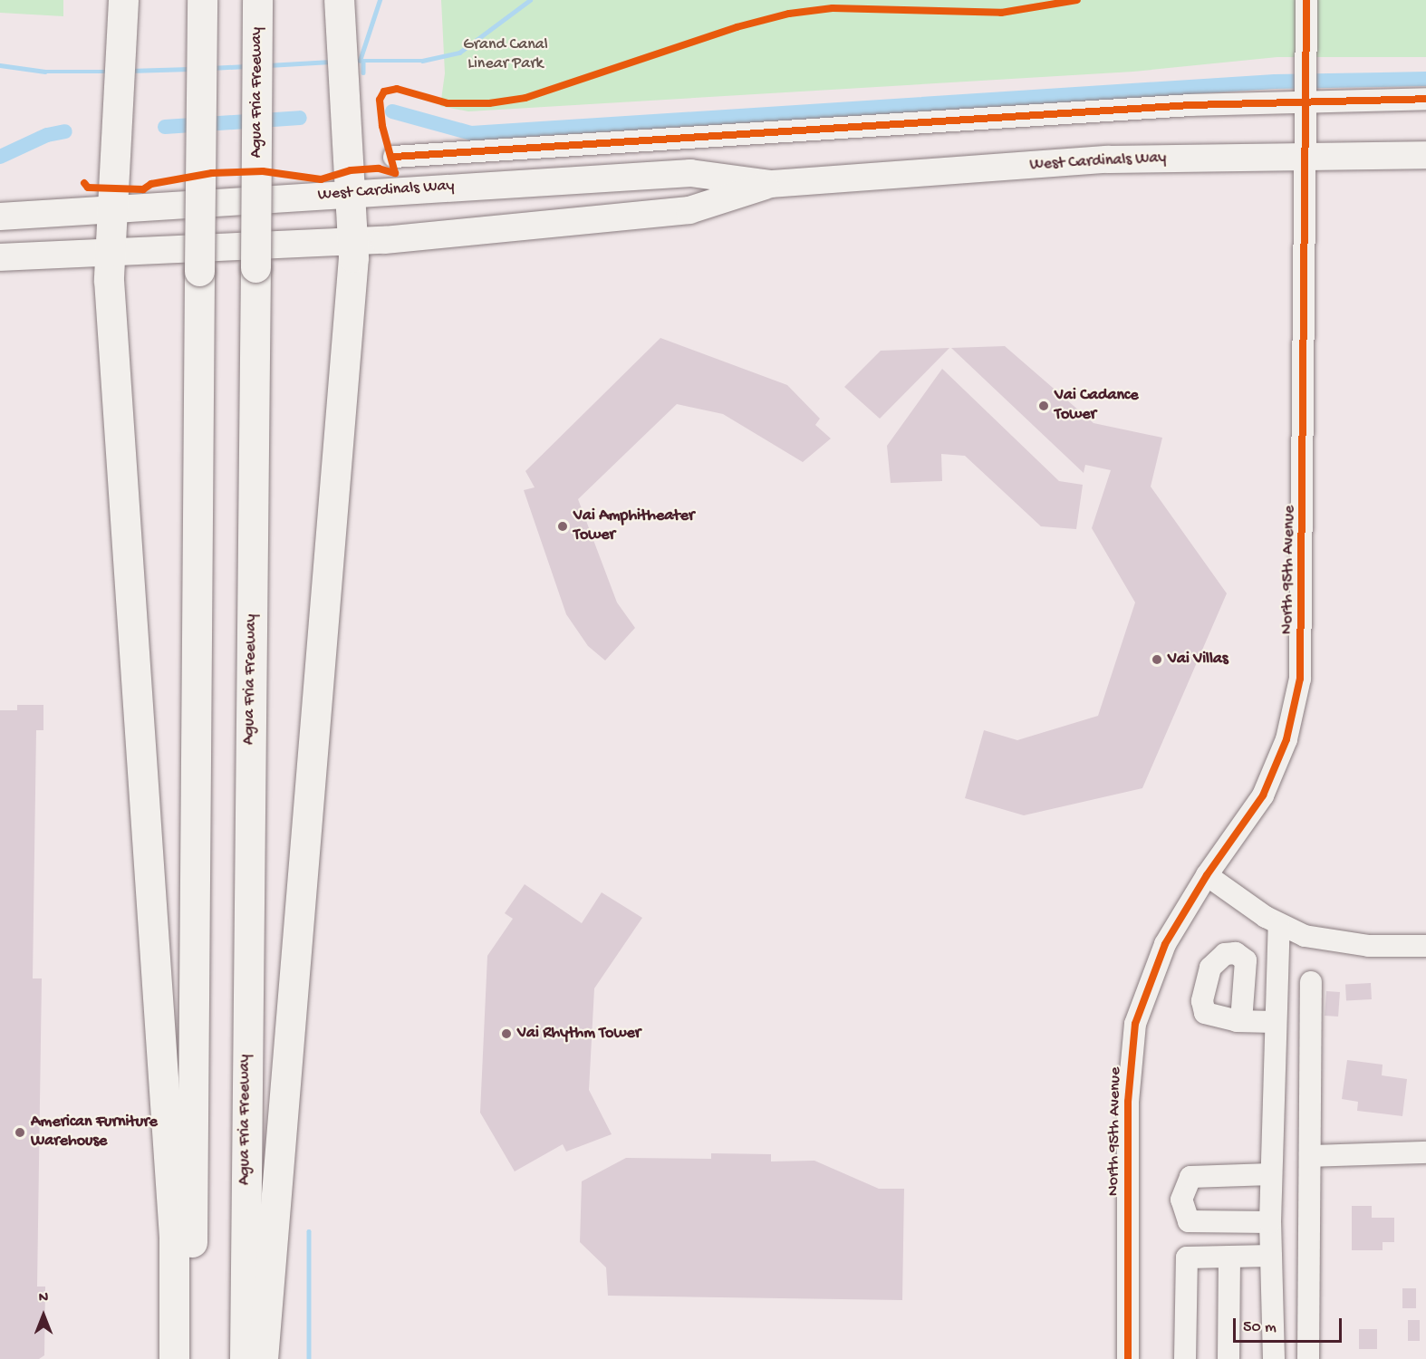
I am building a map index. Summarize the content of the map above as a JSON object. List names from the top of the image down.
{
  "streets": {
    "highway": ["Agua Fria Freeway"],
    "main road": ["West Cardinals Way"],
    "street": ["North 95th Avenue"]
  },
  "crossings": [
    ["West Cardinals Way", "North 95th Avenue"]
  ],
  "parks": ["Grand Canal Linear Park"],
  "places": [
    "Vai Cadance Tower",
    "Vai Amphitheater Tower",
    "Vai Villas",
    "Vai Rhythm Tower",
    "American Furniture Warehouse"
  ],
  "scale_bar": "50 m",
  "north": "top"
}
